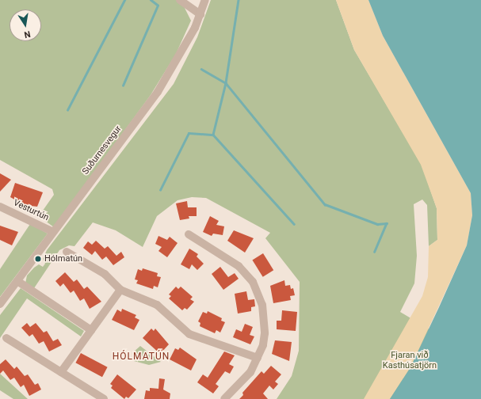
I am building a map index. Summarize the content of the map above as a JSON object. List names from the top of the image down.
{
  "streets": {
    "street": ["Suðurnesvegur", "Vesturtún"]
  },
  "crossings": [
    ["Suðurnesvegur", "Vesturtún"]
  ],
  "districts": ["HÓLMATÚN"],
  "parks": ["Fjaran við Kasthúsatjörn"],
  "places": ["Hólmatún"],
  "north": "bottom"
}
